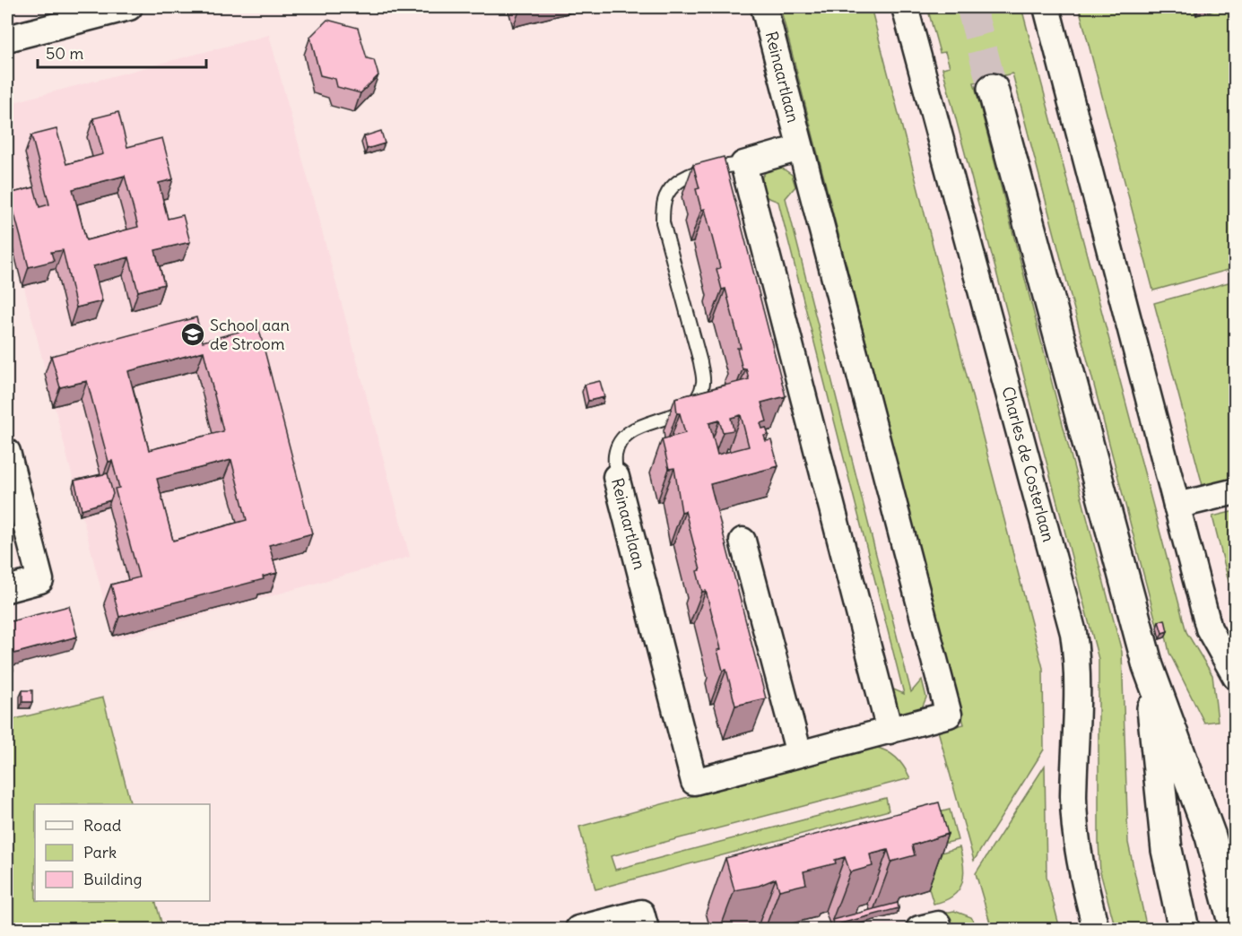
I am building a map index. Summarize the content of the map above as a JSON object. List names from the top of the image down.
{
  "streets": {
    "street": ["Reinaartlaan", "Charles de Costerlaan"]
  },
  "places": {
    "school or university": ["School aan de Stroom"]
  },
  "legend": ["Road", "Park", "Building"],
  "scale_bar": "50 m"
}
